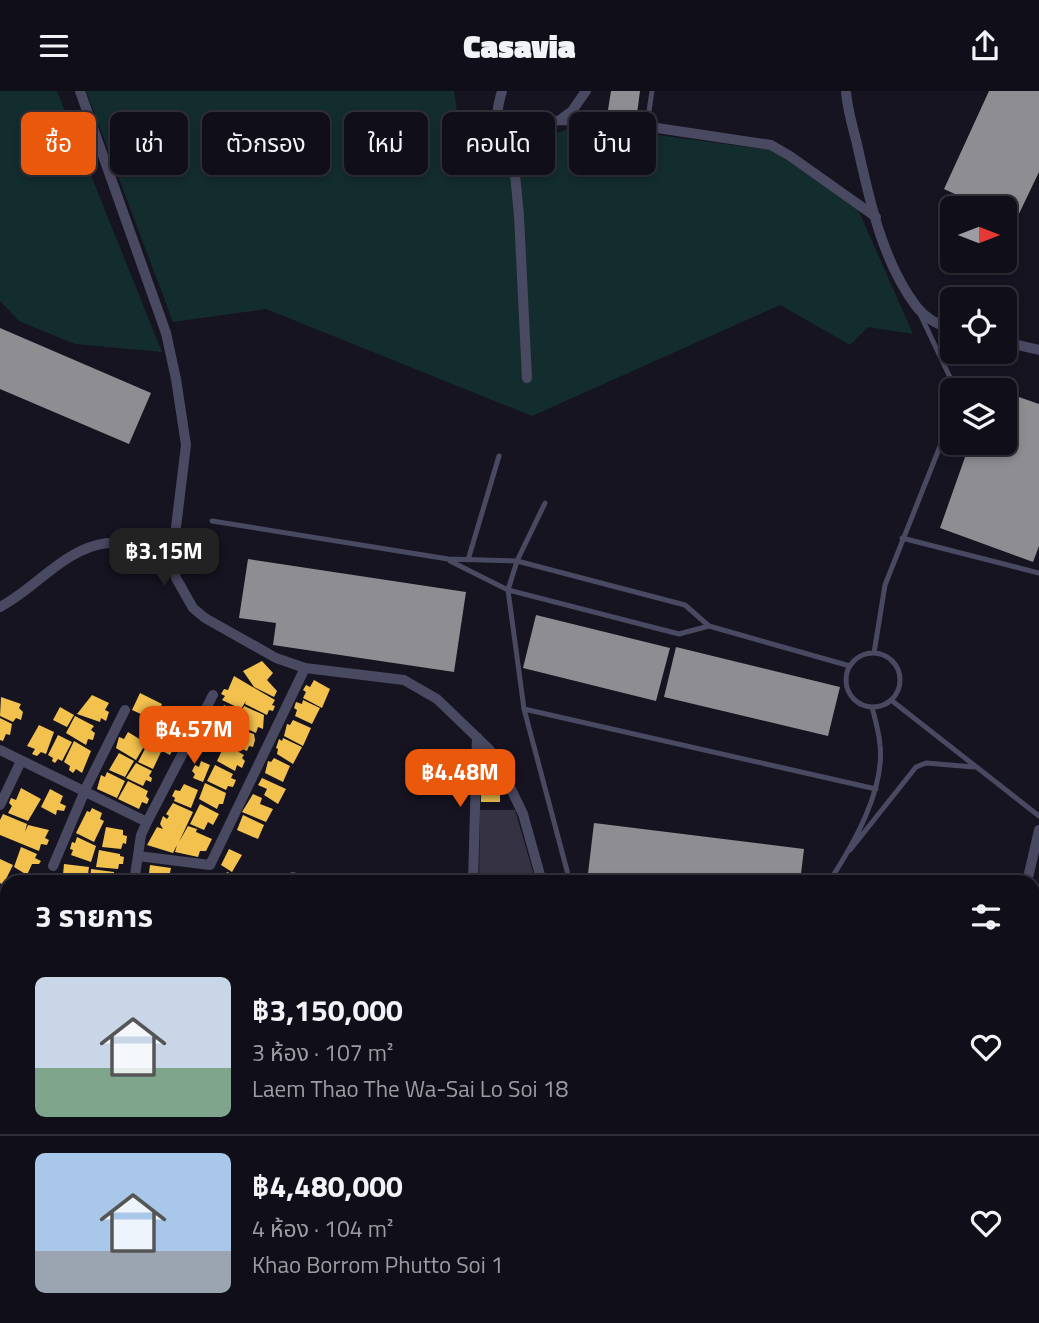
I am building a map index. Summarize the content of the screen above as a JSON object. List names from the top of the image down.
{
  "north": "right",
  "page": {
    "header": "Casavia",
    "chip": [
      "ซื้อ",
      "เช่า",
      "ตัวกรอง",
      "ใหม่",
      "คอนโด",
      "บ้าน"
    ],
    "price": ["฿3.15M", "฿4.57M", "฿4.48M"],
    "heading": "3 รายการ",
    "list": [
      {
        "name": "฿3,150,000",
        "note": "3 ห้อง · 107 m² · Laem Thao The Wa-Sai Lo Soi 18"
      },
      {
        "name": "฿4,480,000",
        "note": "4 ห้อง · 104 m² · Khao Borrom Phutto Soi 1"
      }
    ]
  }
}
